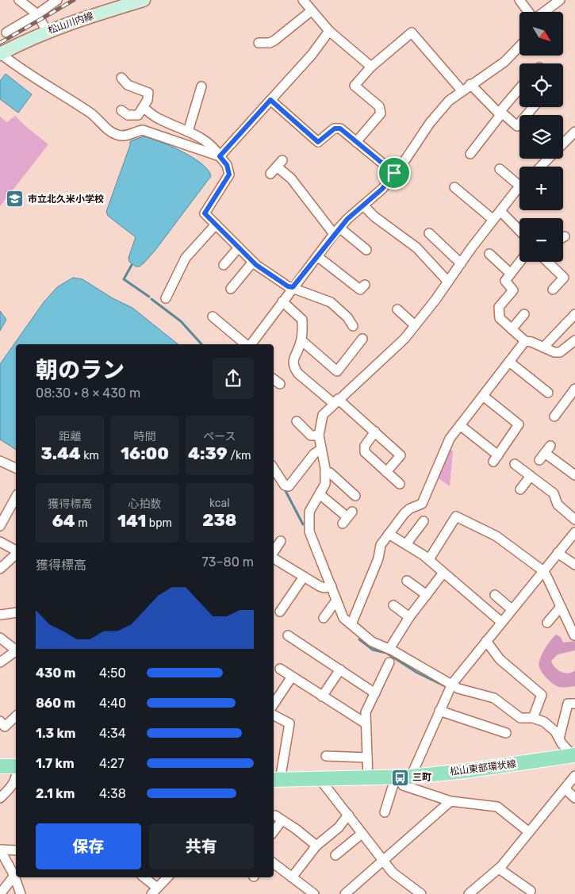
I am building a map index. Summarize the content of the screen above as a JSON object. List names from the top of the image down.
{
  "streets": {
    "main road": ["松山川内線", "松山東部環状線"]
  },
  "places": {
    "school or university": ["市立北久米小学校"],
    "bus stop": ["三町"]
  },
  "north": "bottom right",
  "page": {
    "map_buttons": ["+", "−"],
    "heading": ["朝のラン", "08:30 · 8 × 430 m"],
    "stats": [
      ["距離", "3.44 km"],
      ["時間", "16:00"],
      ["ペース", "4:39 /km"],
      ["獲得標高", "64 m"],
      ["心拍数", "141 bpm"],
      ["kcal", "238"]
    ],
    "chart": ["獲得標高", "73–80 m"],
    "list": [
      {
        "name": "430 m",
        "note": "4:50"
      },
      {
        "name": "860 m",
        "note": "4:40"
      },
      {
        "name": "1.3 km",
        "note": "4:34"
      },
      {
        "name": "1.7 km",
        "note": "4:27"
      },
      {
        "name": "2.1 km",
        "note": "4:38"
      }
    ],
    "buttons": ["保存", "共有"]
  }
}
